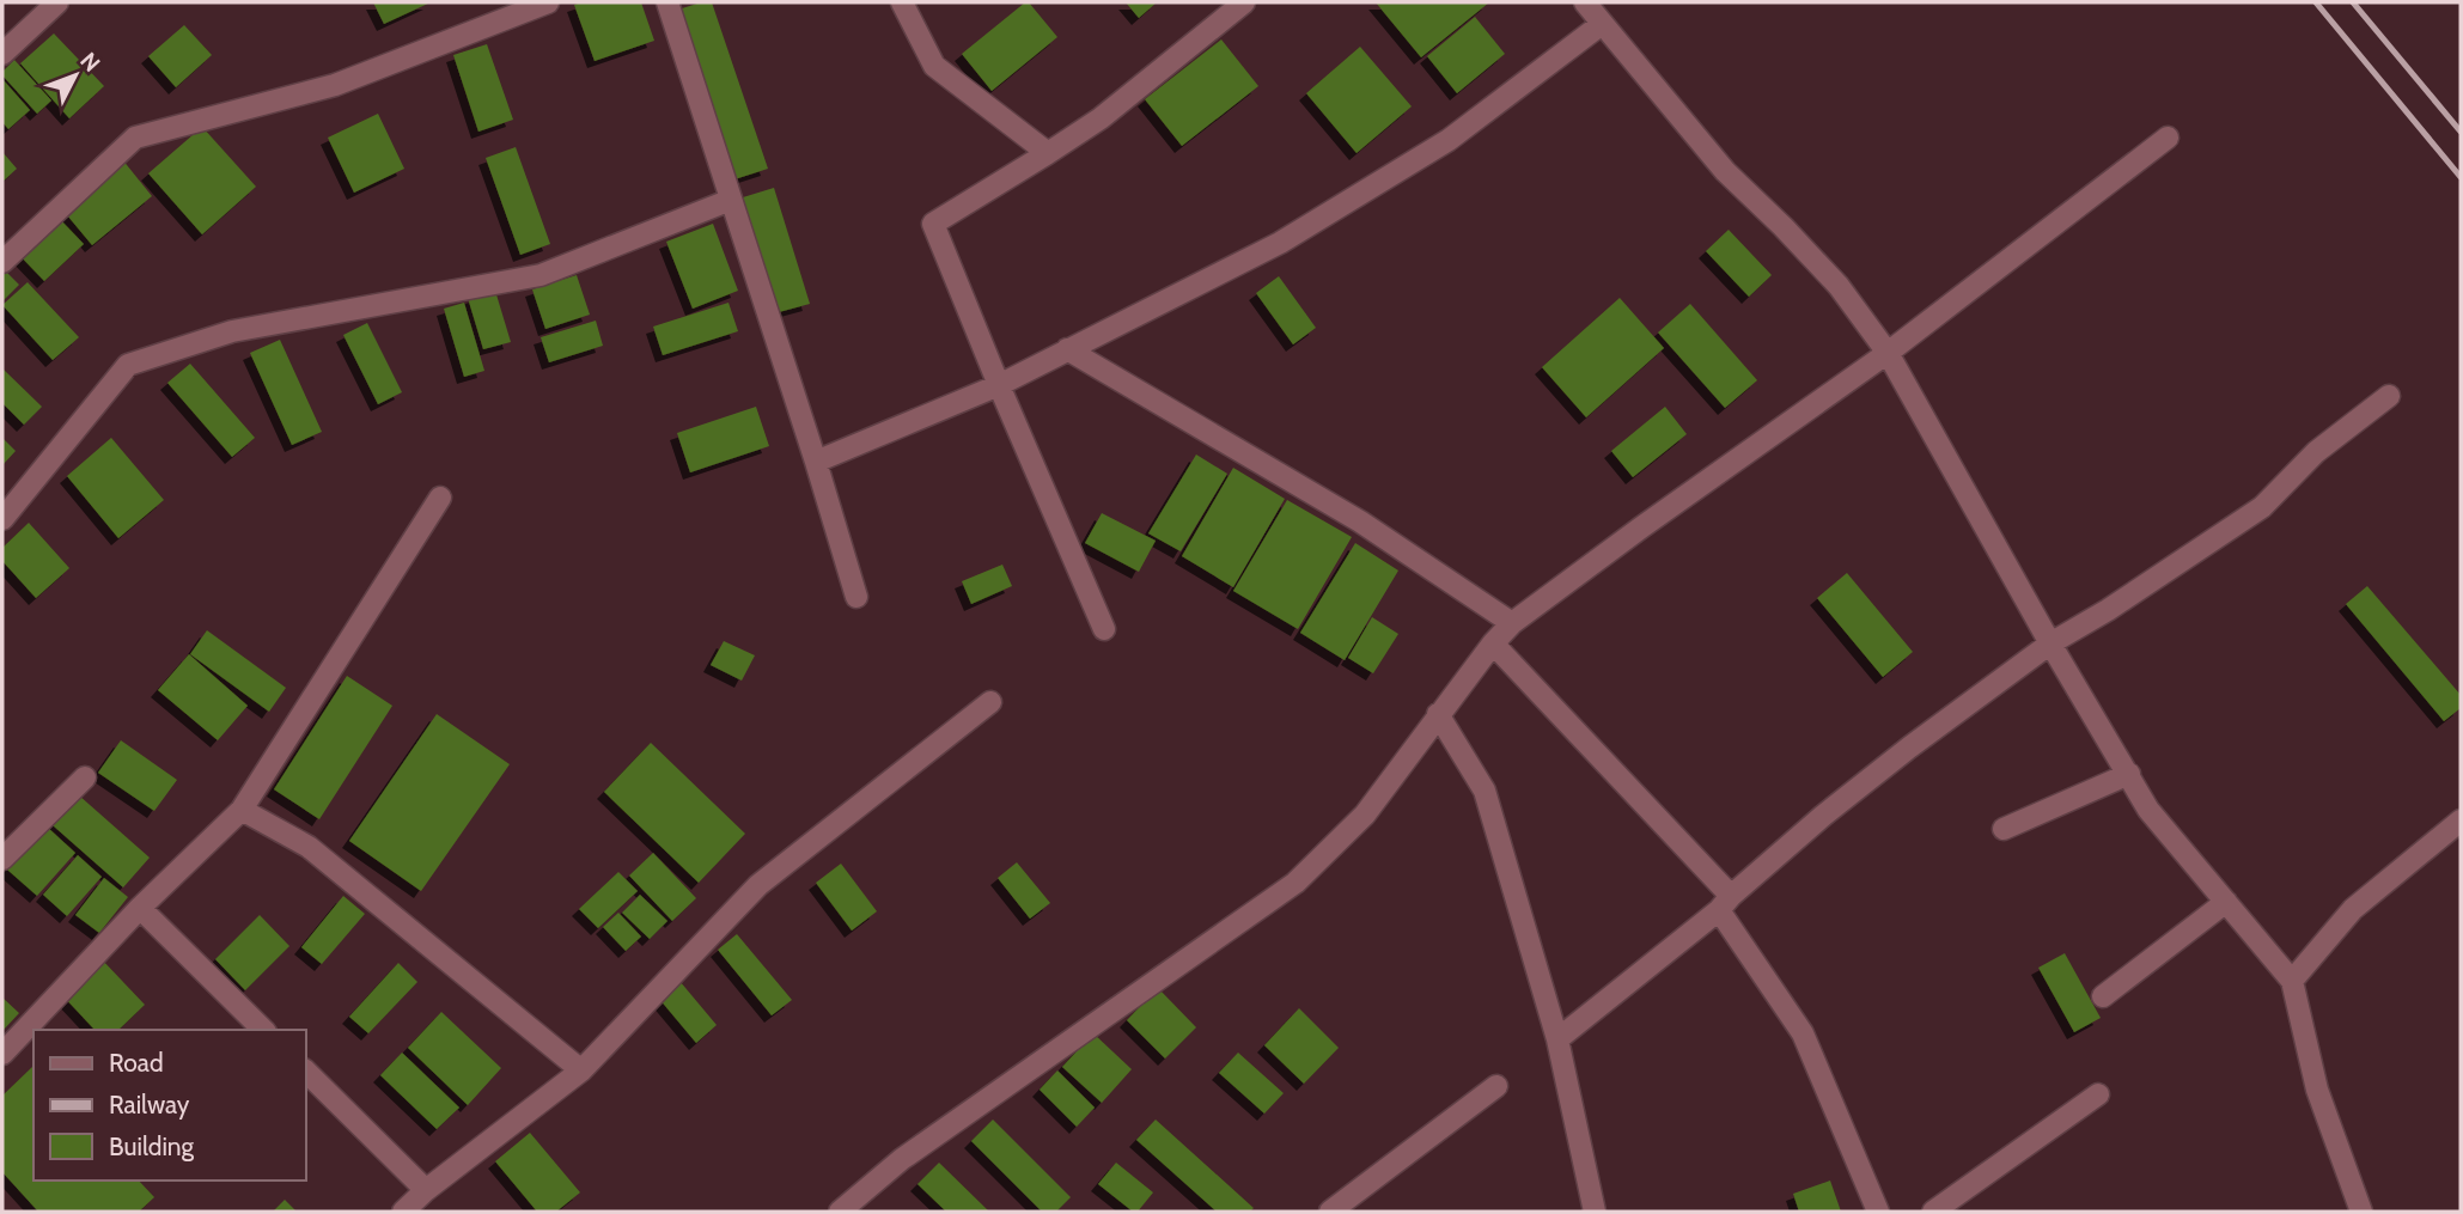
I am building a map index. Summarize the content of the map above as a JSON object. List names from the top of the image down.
{
  "legend": ["Road", "Railway", "Building"],
  "north": "top right"
}
